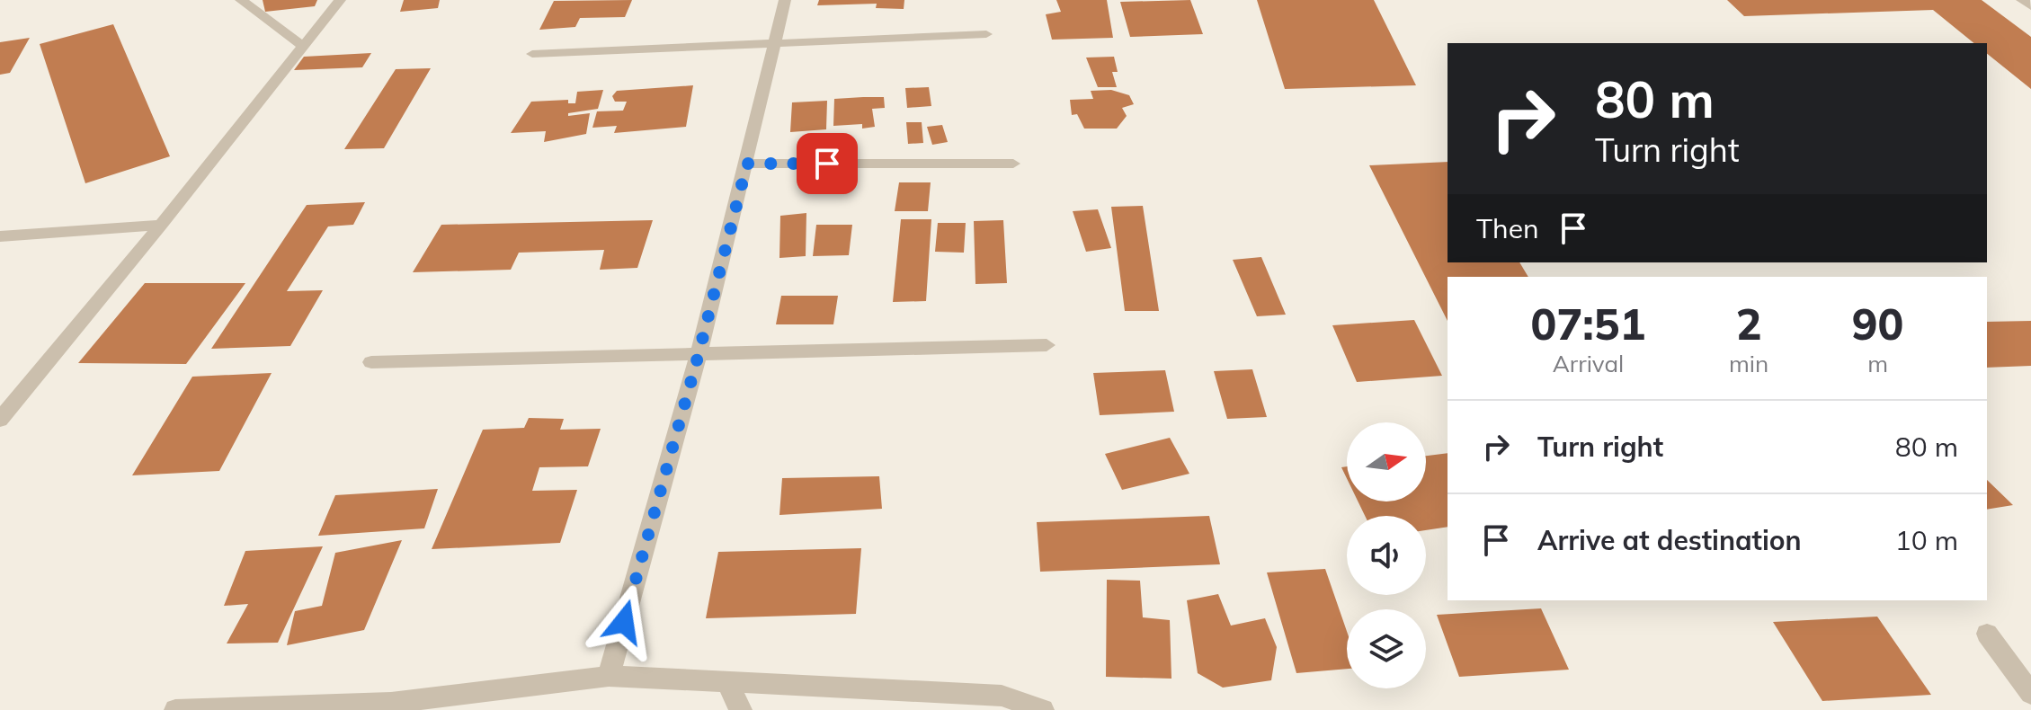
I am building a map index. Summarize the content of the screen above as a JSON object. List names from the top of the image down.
{
  "north": "right",
  "page": {
    "turn": ["80 m", "Turn right"],
    "then": "Then",
    "eta": [
      "07:51",
      "Arrival",
      "2",
      "min",
      "90",
      "m"
    ],
    "list": [
      {
        "name": "Turn right",
        "value": "80 m"
      },
      {
        "name": "Arrive at destination",
        "value": "10 m"
      }
    ]
  }
}
